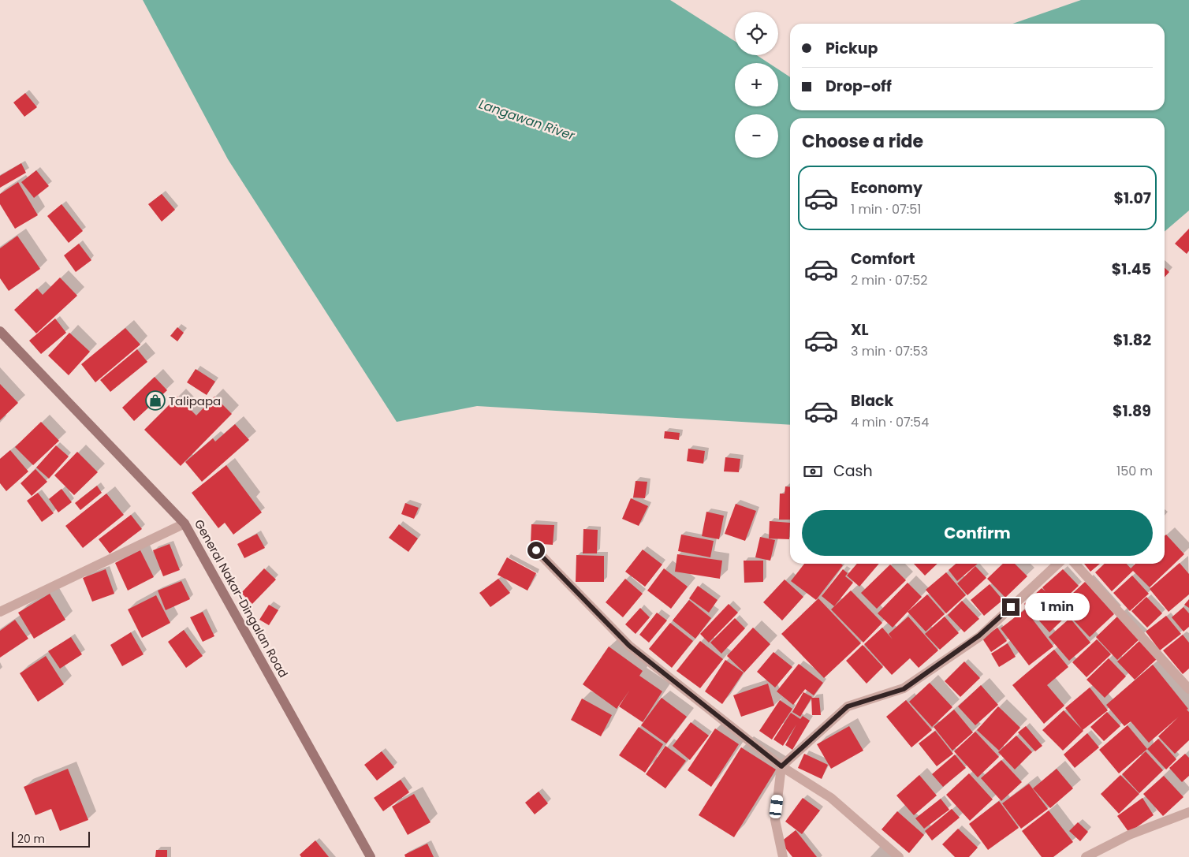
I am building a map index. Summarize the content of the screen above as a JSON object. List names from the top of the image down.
{
  "streets": {
    "main road": ["General Nakar-Dingalan Road"]
  },
  "water": ["Langawan River"],
  "places": {
    "shop": ["Talipapa"]
  },
  "scale_bar": "20 m",
  "page": {
    "map_buttons": ["+", "−"],
    "banner": ["Pickup", "Drop-off"],
    "heading": "Choose a ride",
    "list": [
      {
        "name": "Economy",
        "note": "1 min · 07:51",
        "value": "$1.07"
      },
      {
        "name": "Comfort",
        "note": "2 min · 07:52",
        "value": "$1.45"
      },
      {
        "name": "XL",
        "note": "3 min · 07:53",
        "value": "$1.82"
      },
      {
        "name": "Black",
        "note": "4 min · 07:54",
        "value": "$1.89"
      }
    ],
    "pay": ["Cash", "150 m"],
    "buttons": "Confirm",
    "bubble": "1 min",
    "scale": "20 m"
  }
}
